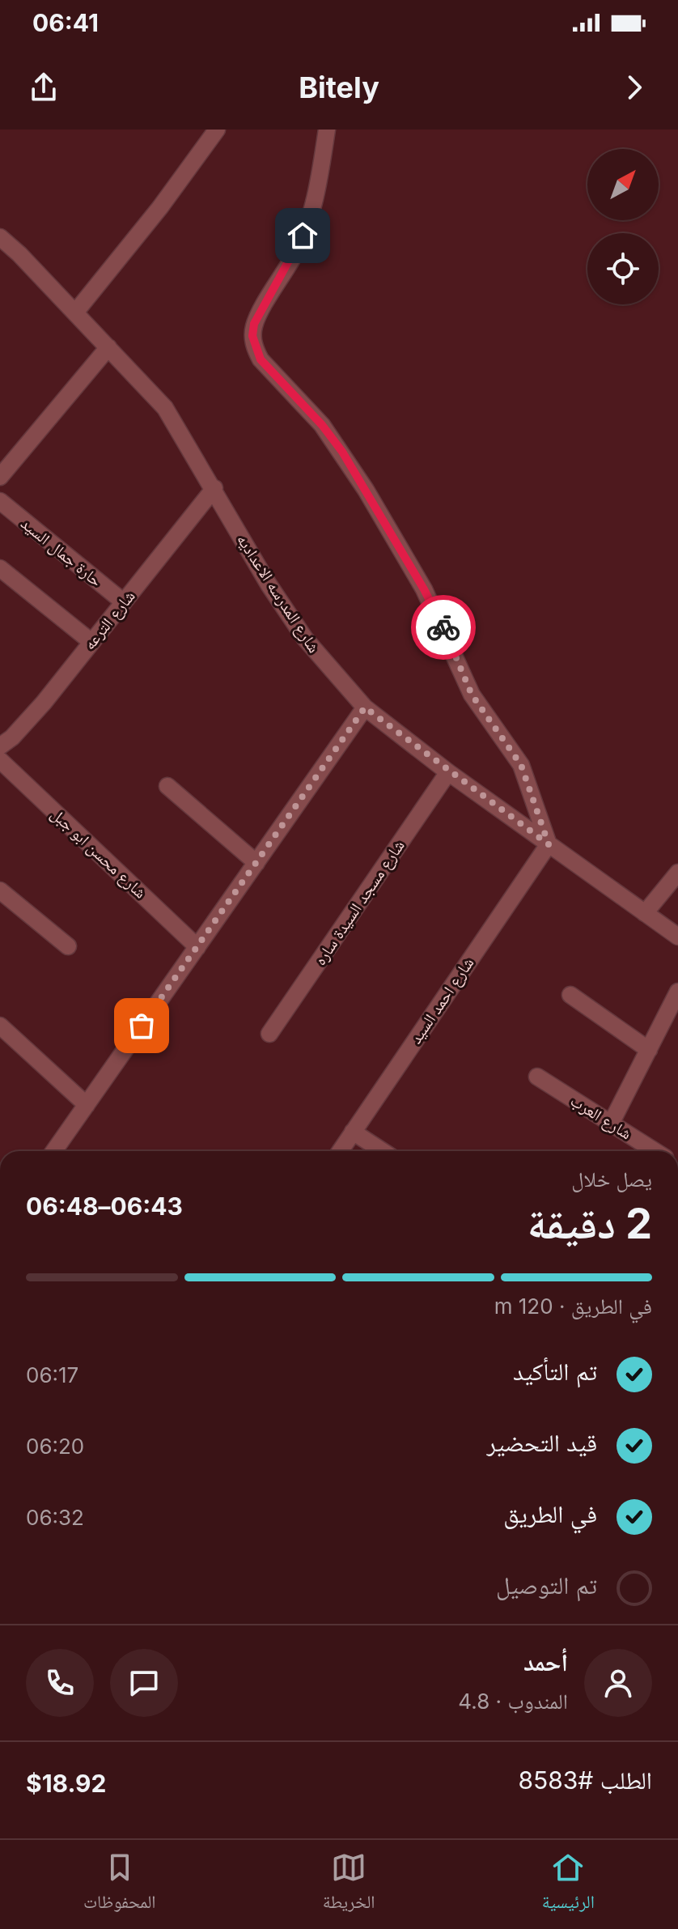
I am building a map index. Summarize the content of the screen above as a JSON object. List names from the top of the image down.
{
  "streets": {
    "street": [
      "حارة جمال السيد",
      "شارع المدرسه الاعداديه",
      "شارع الترعه",
      "شارع محسن ابو جبل",
      "شارع مسجد السيدة ساره",
      "شارع احمد السيد",
      "شارع العرب"
    ]
  },
  "crossings": [
    ["حارة جمال السيد", "شارع الترعه"],
    ["شارع المدرسه الاعداديه", "شارع الترعه"],
    ["شارع المدرسه الاعداديه", "شارع مسجد السيدة ساره"],
    ["شارع المدرسه الاعداديه", "شارع احمد السيد"]
  ],
  "north": "top right",
  "page": {
    "status": "06:41",
    "header": "Bitely",
    "heading": ["2 دقيقة", "يصل خلال", "06:43–06:48"],
    "panel": [
      "أحمد",
      "المندوب · 4.8",
      "الطلب #8583",
      "$18.92"
    ],
    "bar": "في الطريق · 120 m",
    "list": [
      ["تم التأكيد", "06:17"],
      ["قيد التحضير", "06:20"],
      ["في الطريق", "06:32"],
      "تم التوصيل"
    ],
    "tabs": ["الرئيسية", "الخريطة", "المحفوظات"]
  }
}
